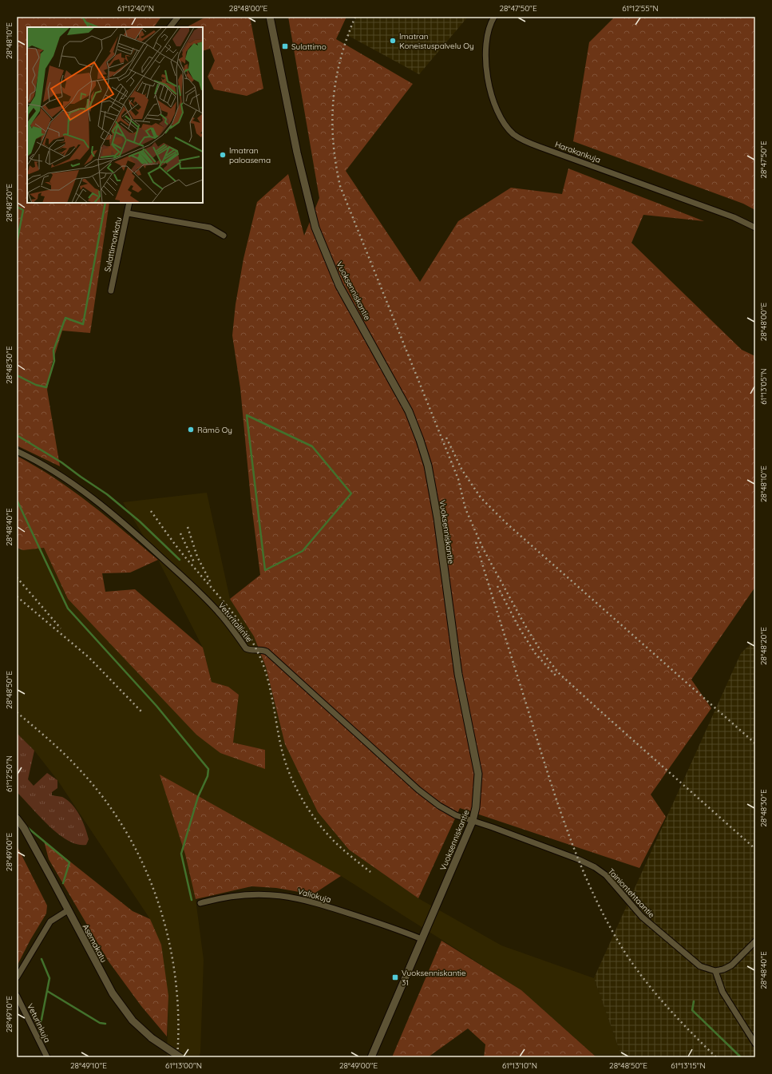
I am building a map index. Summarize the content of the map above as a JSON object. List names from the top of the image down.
{
  "streets": {
    "street": [
      "Harakankuja",
      "Sulattimonkatu",
      "Vuoksenniskantie",
      "Veturitallintie",
      "Tainiontehtaantie",
      "Valiokuja",
      "Asemakatu",
      "Veturinkuja"
    ]
  },
  "crossings": [
    ["Vuoksenniskantie", "Veturitallintie"],
    ["Vuoksenniskantie", "Tainiontehtaantie"],
    ["Vuoksenniskantie", "Valiokuja"],
    ["Veturitallintie", "Tainiontehtaantie"]
  ],
  "places": {
    "other": ["Imatran Koneistuspalvelu Oy", "Imatran paloasema", "Rämö Oy"],
    "transit": ["Sulattimo", "Vuoksenniskantie 31"]
  },
  "coordinates": [
    "61°12'40\"N",
    "28°48'00\"E",
    "28°47'50\"E",
    "61°12'55\"N",
    "28°48'10\"E",
    "28°48'20\"E",
    "28°48'30\"E",
    "61°13'05\"N",
    "28°48'40\"E",
    "28°48'50\"E",
    "61°12'50\"N",
    "28°49'00\"E",
    "28°49'10\"E",
    "61°13'00\"N",
    "61°13'10\"N",
    "61°13'15\"N"
  ]
}
